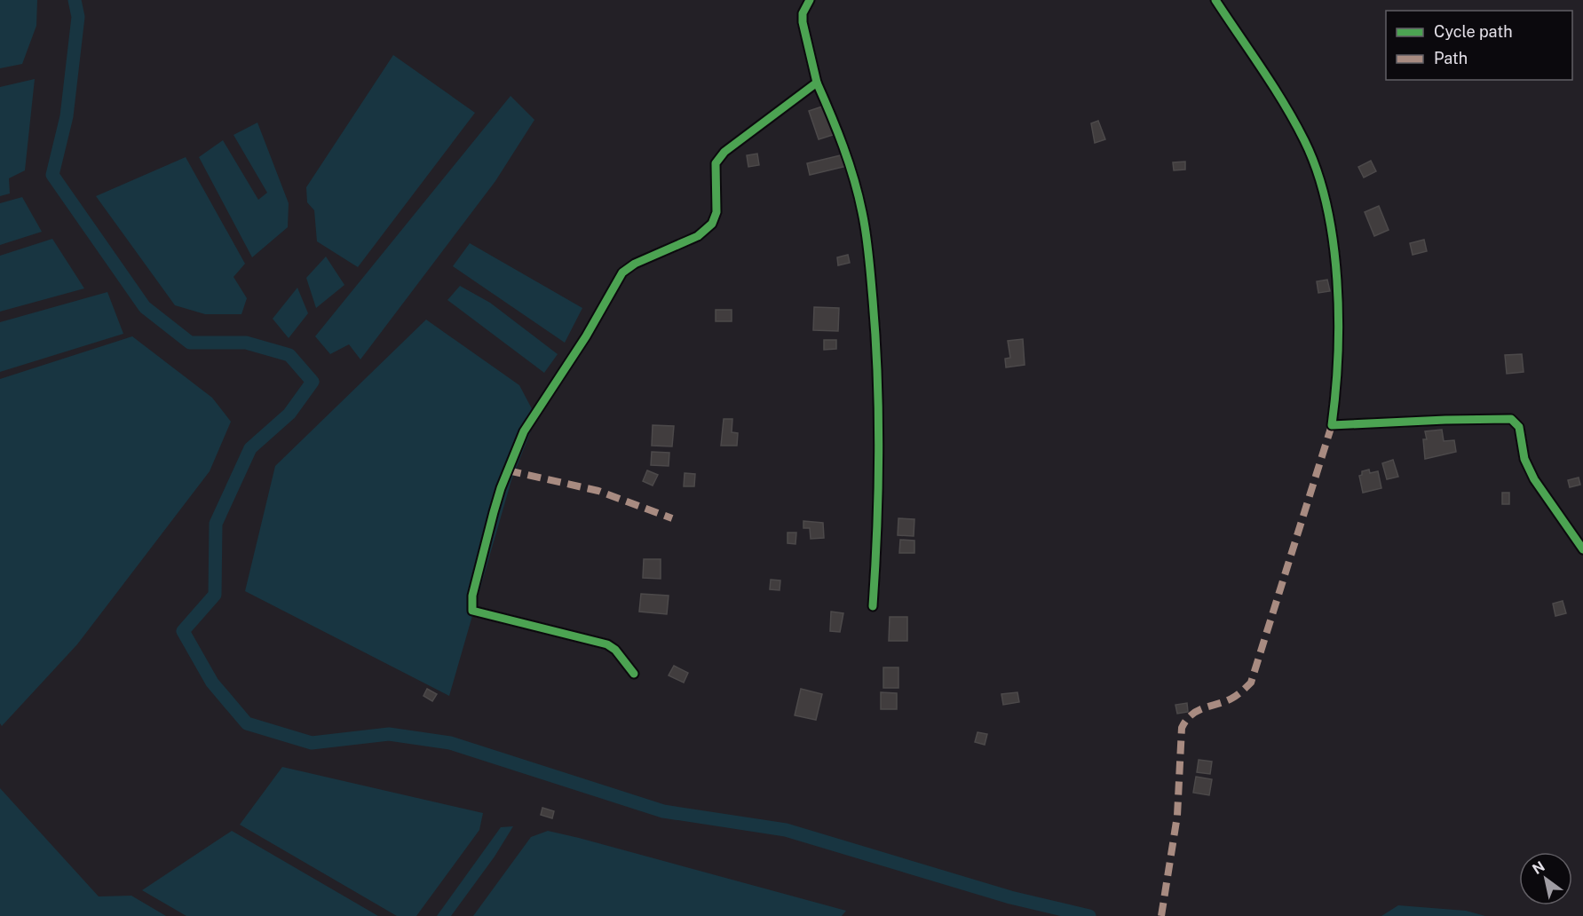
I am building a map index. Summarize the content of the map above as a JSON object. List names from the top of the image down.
{
  "legend": ["Cycle path", "Path"],
  "north": "top left"
}
